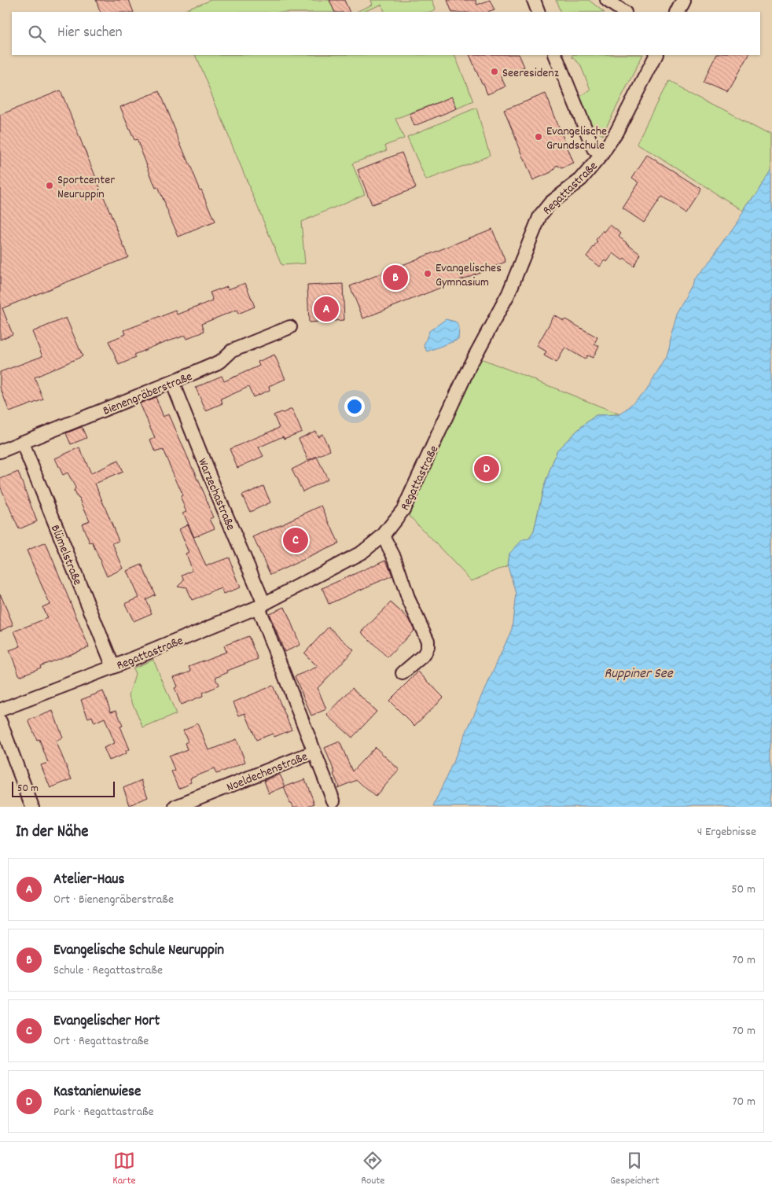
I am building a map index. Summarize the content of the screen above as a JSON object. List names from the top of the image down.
{
  "streets": {
    "street": [
      "Regattastraße",
      "Bienengräberstraße",
      "Warzechastraße",
      "Blümelstraße",
      "Noeldechenstraße"
    ]
  },
  "crossings": [
    ["Regattastraße", "Warzechastraße"],
    ["Regattastraße", "Blümelstraße"],
    ["Bienengräberstraße", "Warzechastraße"],
    ["Bienengräberstraße", "Blümelstraße"],
    ["Warzechastraße", "Noeldechenstraße"]
  ],
  "water": ["Ruppiner See"],
  "places": [
    "Seeresidenz",
    "Evangelische Grundschule",
    "Sportcenter Neuruppin",
    "Evangelisches Gymnasium"
  ],
  "scale_bar": "50 m",
  "page": {
    "search": "Hier suchen",
    "pins": [
      "B",
      "A",
      "D",
      "C"
    ],
    "scale": "50 m",
    "heading": ["In der Nähe", "4 Ergebnisse"],
    "list": [
      {
        "mark": "A",
        "name": "Atelier-Haus",
        "note": "Ort · Bienengräberstraße",
        "value": "50 m"
      },
      {
        "mark": "B",
        "name": "Evangelische Schule Neuruppin",
        "note": "Schule · Regattastraße",
        "value": "70 m"
      },
      {
        "mark": "C",
        "name": "Evangelischer Hort",
        "note": "Ort · Regattastraße",
        "value": "70 m"
      },
      {
        "mark": "D",
        "name": "Kastanienwiese",
        "note": "Park · Regattastraße",
        "value": "70 m"
      }
    ],
    "nav": ["Karte", "Route", "Gespeichert"]
  }
}
